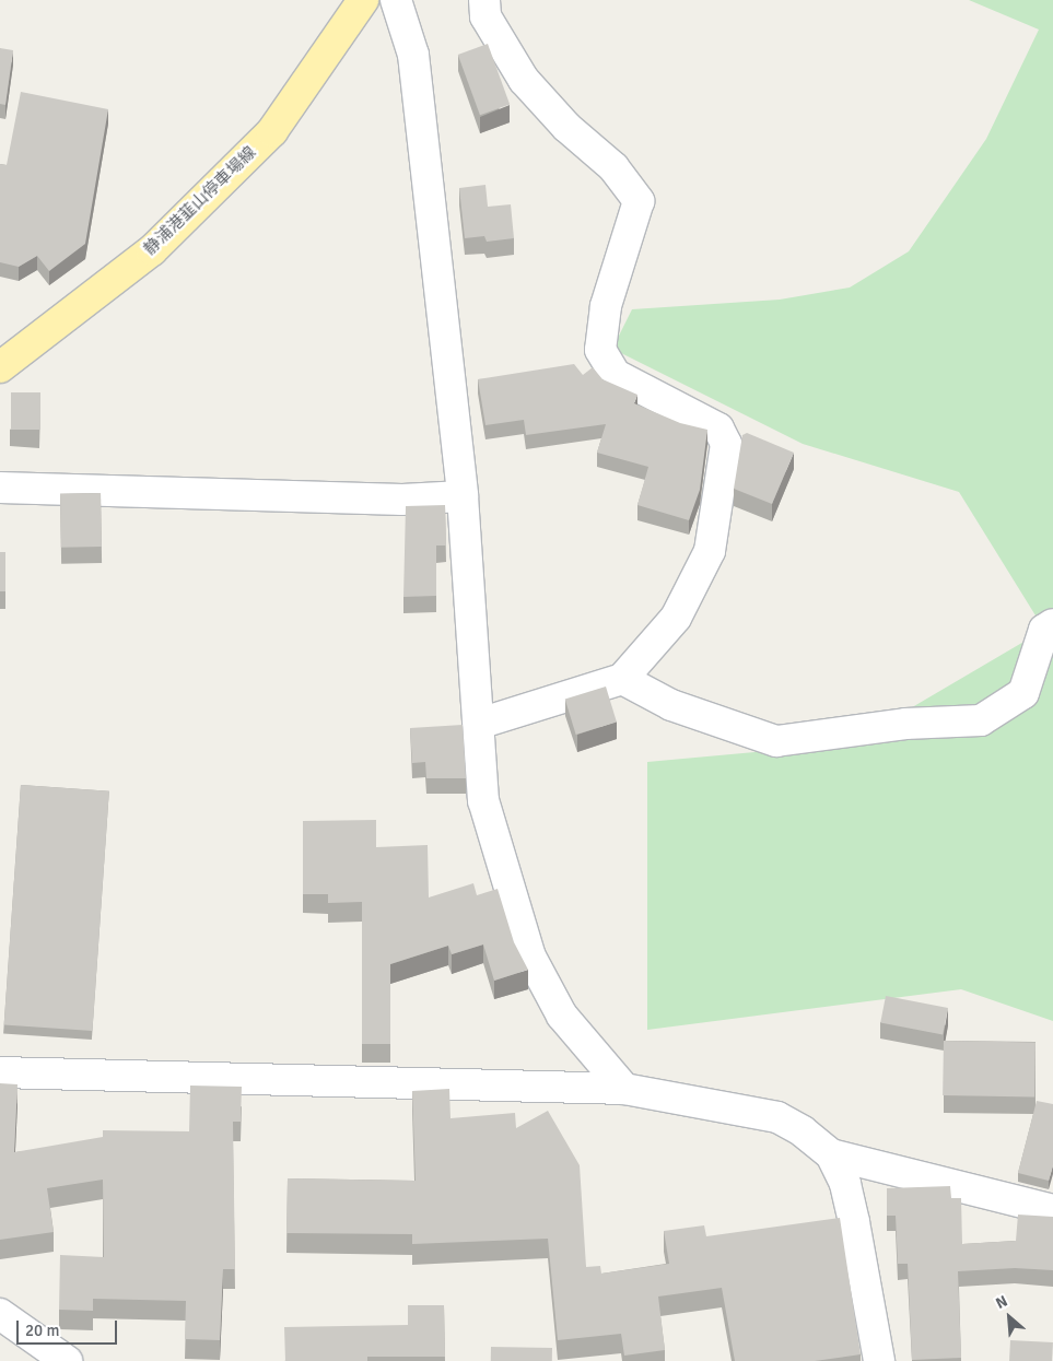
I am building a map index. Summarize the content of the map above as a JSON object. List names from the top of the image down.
{
  "streets": {
    "main road": ["静浦港韮山停車場線"]
  },
  "scale_bar": "20 m",
  "north": "top left"
}
